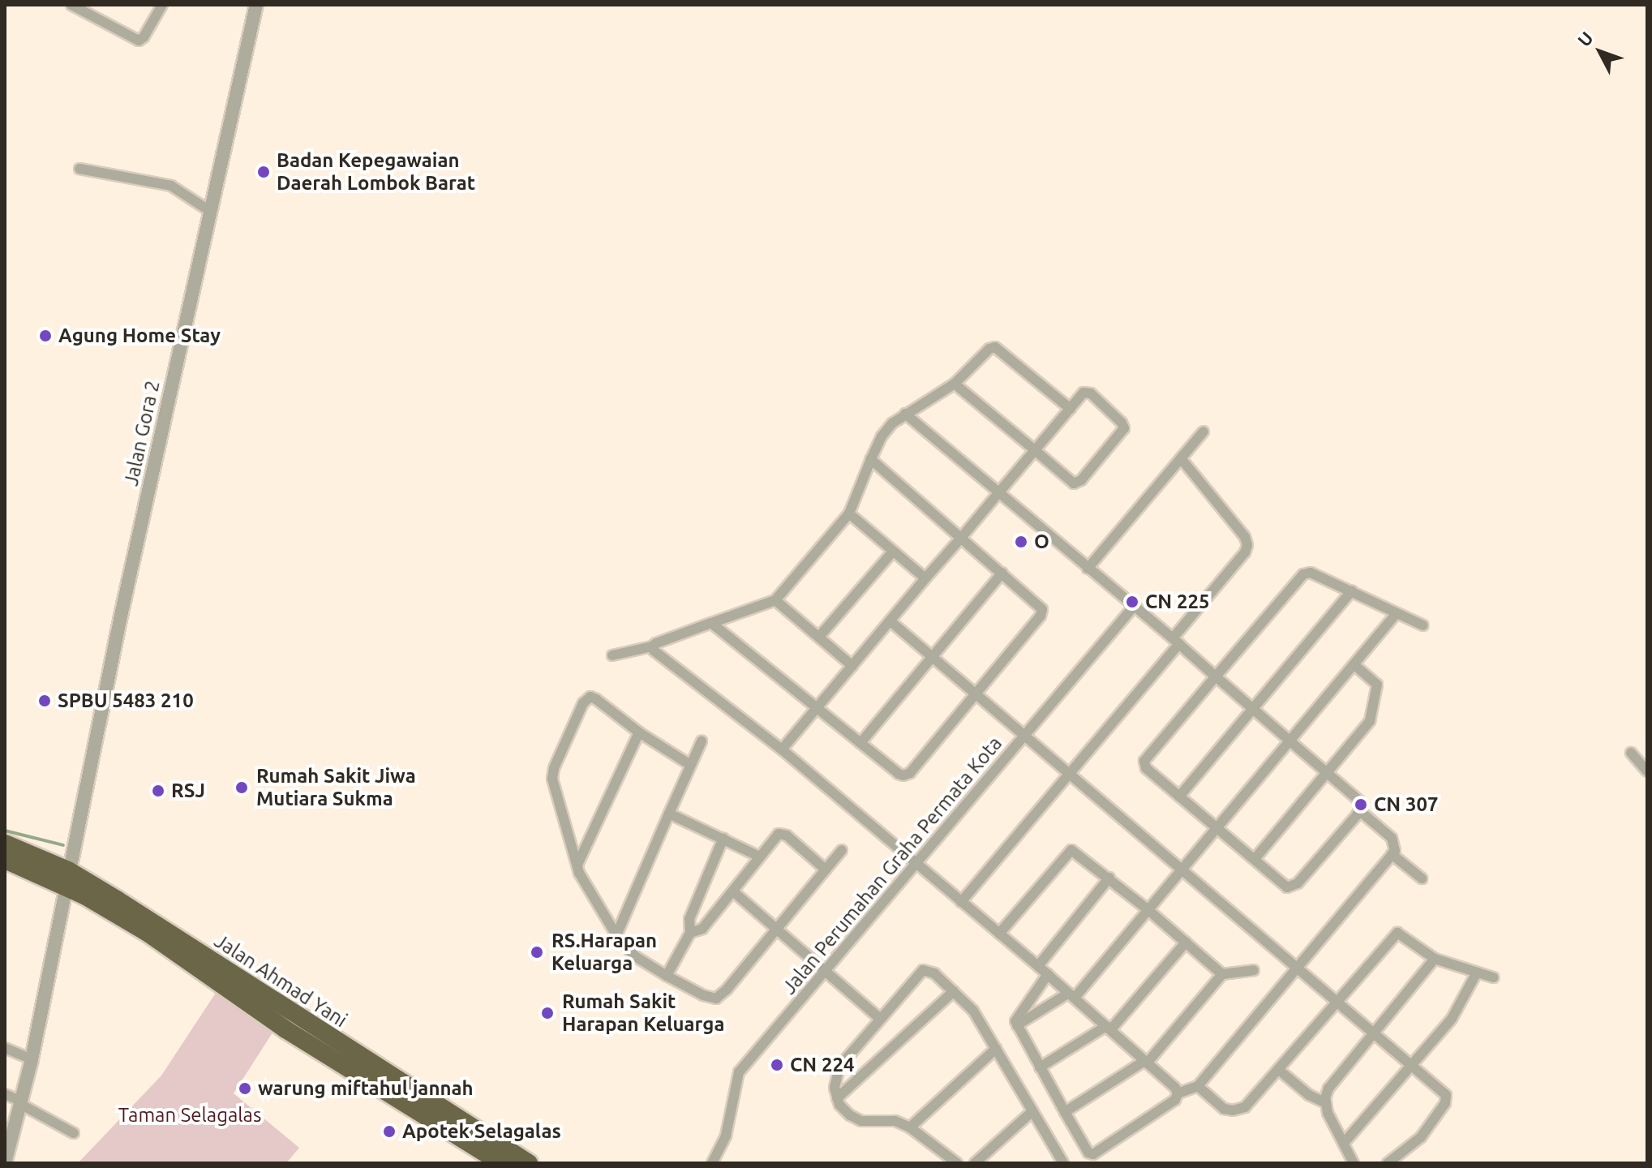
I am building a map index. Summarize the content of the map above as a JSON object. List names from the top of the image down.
{
  "streets": {
    "highway": ["Jalan Ahmad Yani"],
    "street": ["Jalan Gora 2", "Jalan Perumahan Graha Permata Kota"]
  },
  "crossings": [
    ["Jalan Gora 2", "Jalan Ahmad Yani"]
  ],
  "parks": ["Taman Selagalas"],
  "places": [
    "Badan Kepegawaian Daerah Lombok Barat",
    "Agung Home Stay",
    "O",
    "CN 225",
    "SPBU 5483 210",
    "Rumah Sakit Jiwa Mutiara Sukma",
    "RSJ",
    "CN 307",
    "RS.Harapan Keluarga",
    "Rumah Sakit Harapan Keluarga",
    "CN 224",
    "warung miftahul jannah",
    "Apotek Selagalas"
  ],
  "north": "top left"
}
